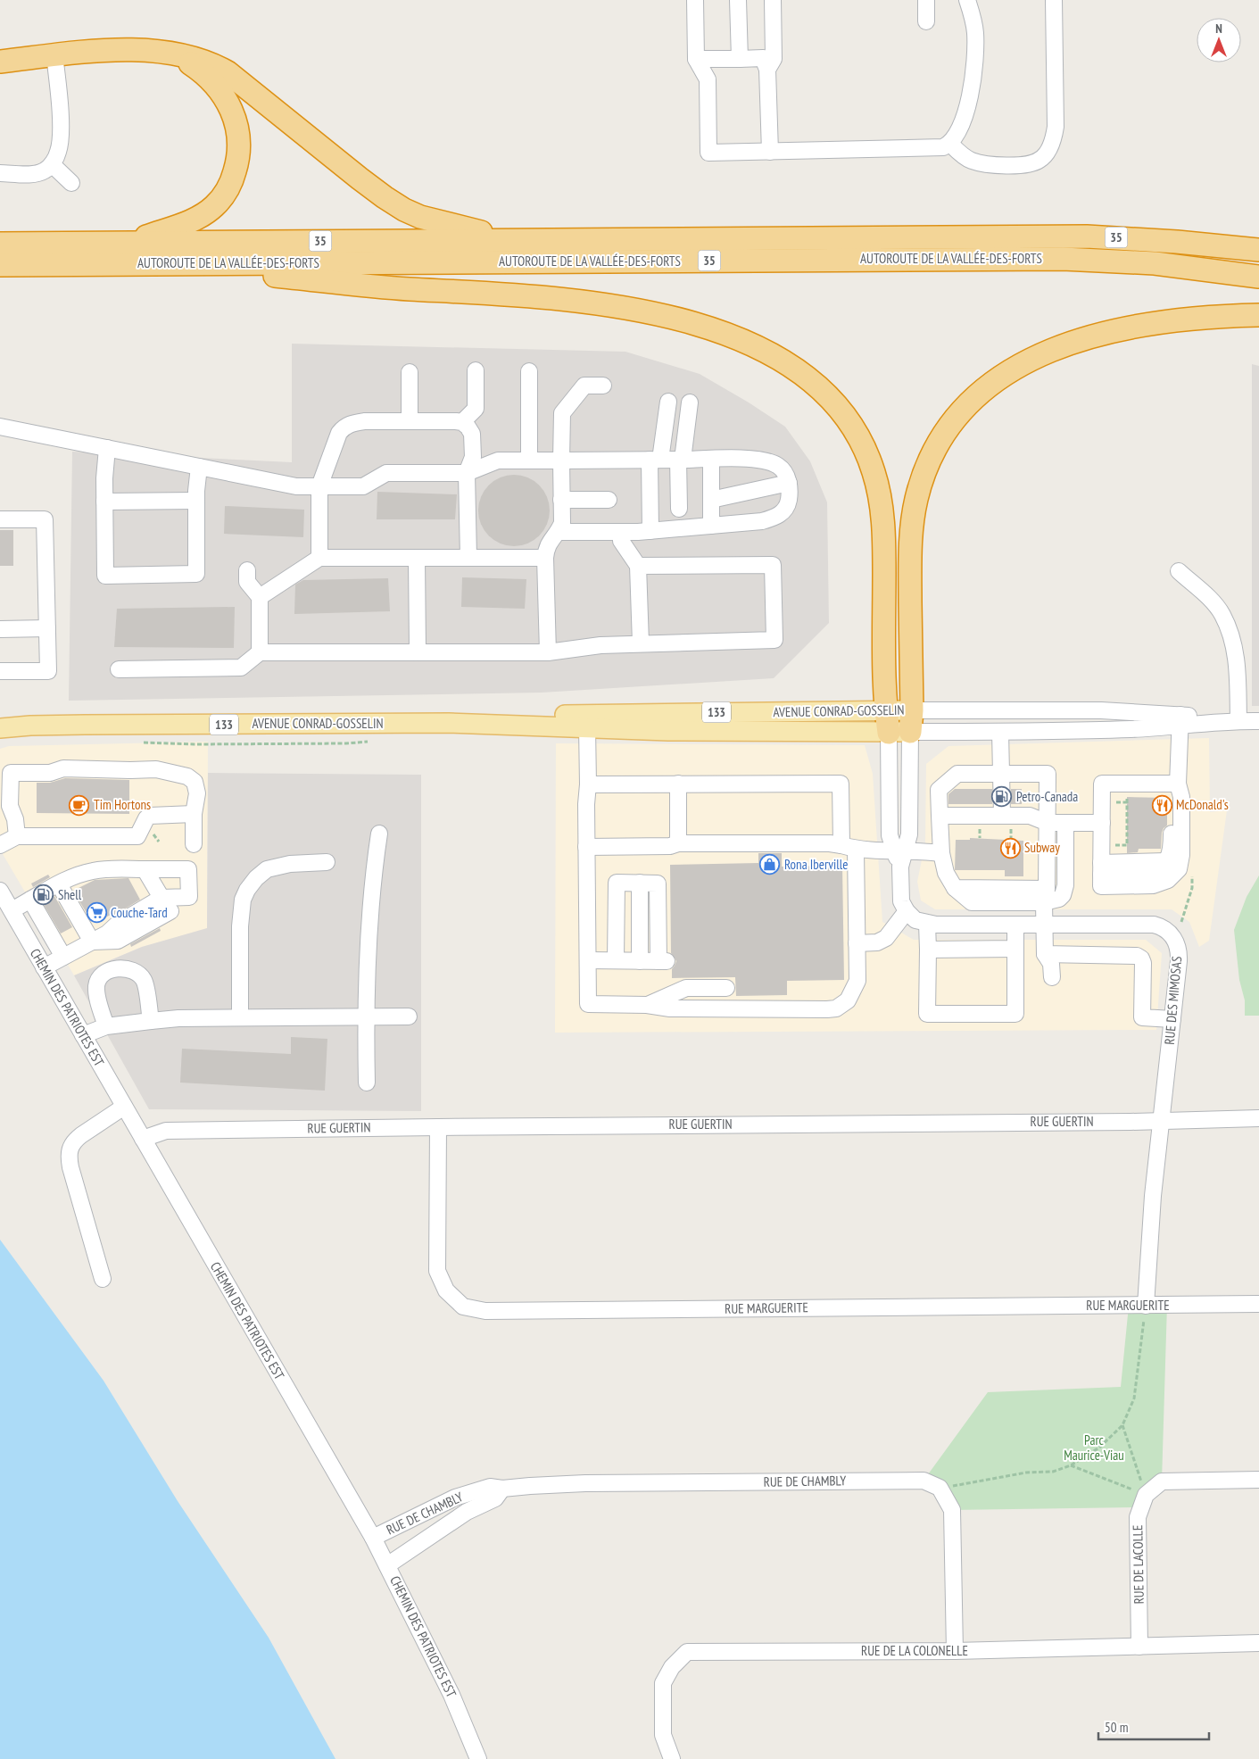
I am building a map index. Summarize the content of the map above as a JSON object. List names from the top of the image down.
{
  "streets": {
    "highway": ["35", "AUTOROUTE DE LA VALLÉE-DES-FORTS"],
    "main road": ["AVENUE CONRAD-GOSSELIN", "133"],
    "street": [
      "RUE DES MIMOSAS",
      "CHEMIN DES PATRIOTES EST",
      "RUE GUERTIN",
      "RUE MARGUERITE",
      "RUE DE CHAMBLY",
      "RUE DE LACOLLE",
      "RUE DE LA COLONELLE"
    ]
  },
  "crossings": [
    ["RUE DES MIMOSAS", "RUE GUERTIN"],
    ["RUE DES MIMOSAS", "RUE MARGUERITE"],
    ["CHEMIN DES PATRIOTES EST", "RUE GUERTIN"],
    ["CHEMIN DES PATRIOTES EST", "RUE DE CHAMBLY"],
    ["RUE GUERTIN", "RUE MARGUERITE"],
    ["RUE DE LACOLLE", "RUE DE LA COLONELLE"]
  ],
  "parks": ["Parc Maurice-Viau"],
  "places": {
    "fuel station": ["Petro-Canada", "Shell"],
    "cafe": ["Tim Hortons"],
    "restaurant": ["McDonald's", "Subway"],
    "shop": ["Rona Iberville"],
    "supermarket": ["Couche-Tard"]
  },
  "scale_bar": "50 m",
  "north": "top"
}
